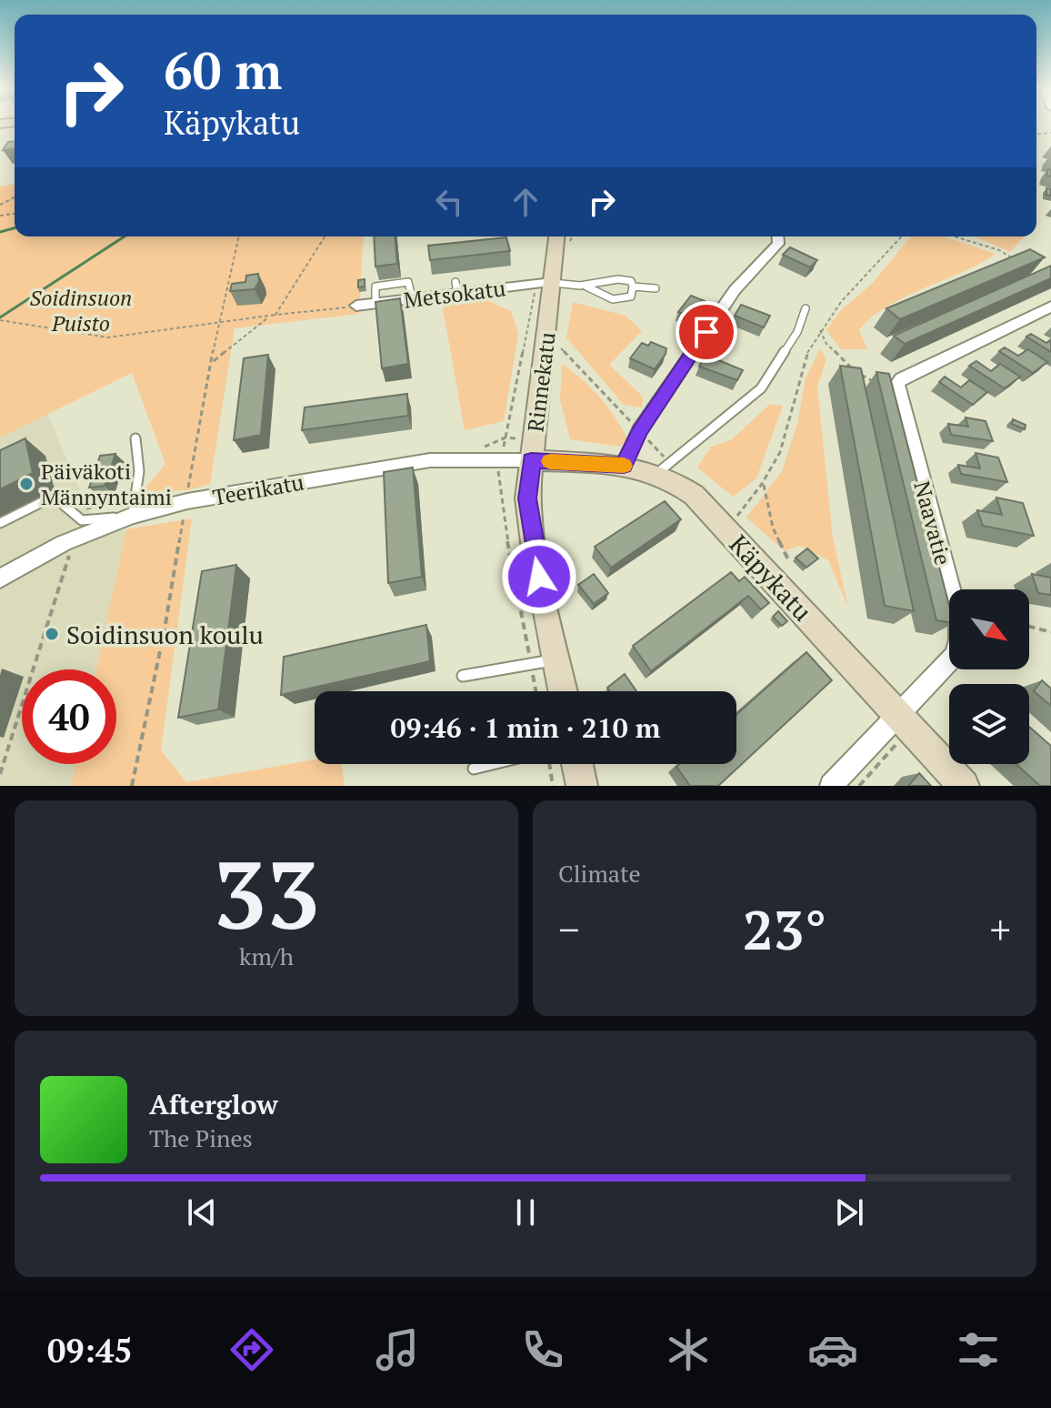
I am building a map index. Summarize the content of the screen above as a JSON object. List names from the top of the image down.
{
  "streets": {
    "street": [
      "Metsokatu",
      "Rinnekatu",
      "Teerikatu",
      "Naavatie",
      "Käpykatu"
    ]
  },
  "crossings": [
    ["Metsokatu", "Rinnekatu"],
    ["Rinnekatu", "Teerikatu"],
    ["Rinnekatu", "Käpykatu"],
    ["Teerikatu", "Käpykatu"],
    ["Naavatie", "Käpykatu"]
  ],
  "parks": ["Soidinsuon Puisto"],
  "places": ["Päiväkoti Männyntaimi", "Soidinsuon koulu"],
  "north": "bottom right",
  "page": {
    "turn": ["60 m", "Käpykatu"],
    "limit": "40",
    "trip": "09:46 · 1 min · 210 m",
    "tile": [
      ["33", "km/h"],
      "Climate"
    ],
    "heat": ["−", "23°", "+"],
    "song": ["Afterglow", "The Pines"],
    "tabs": "09:45"
  }
}
